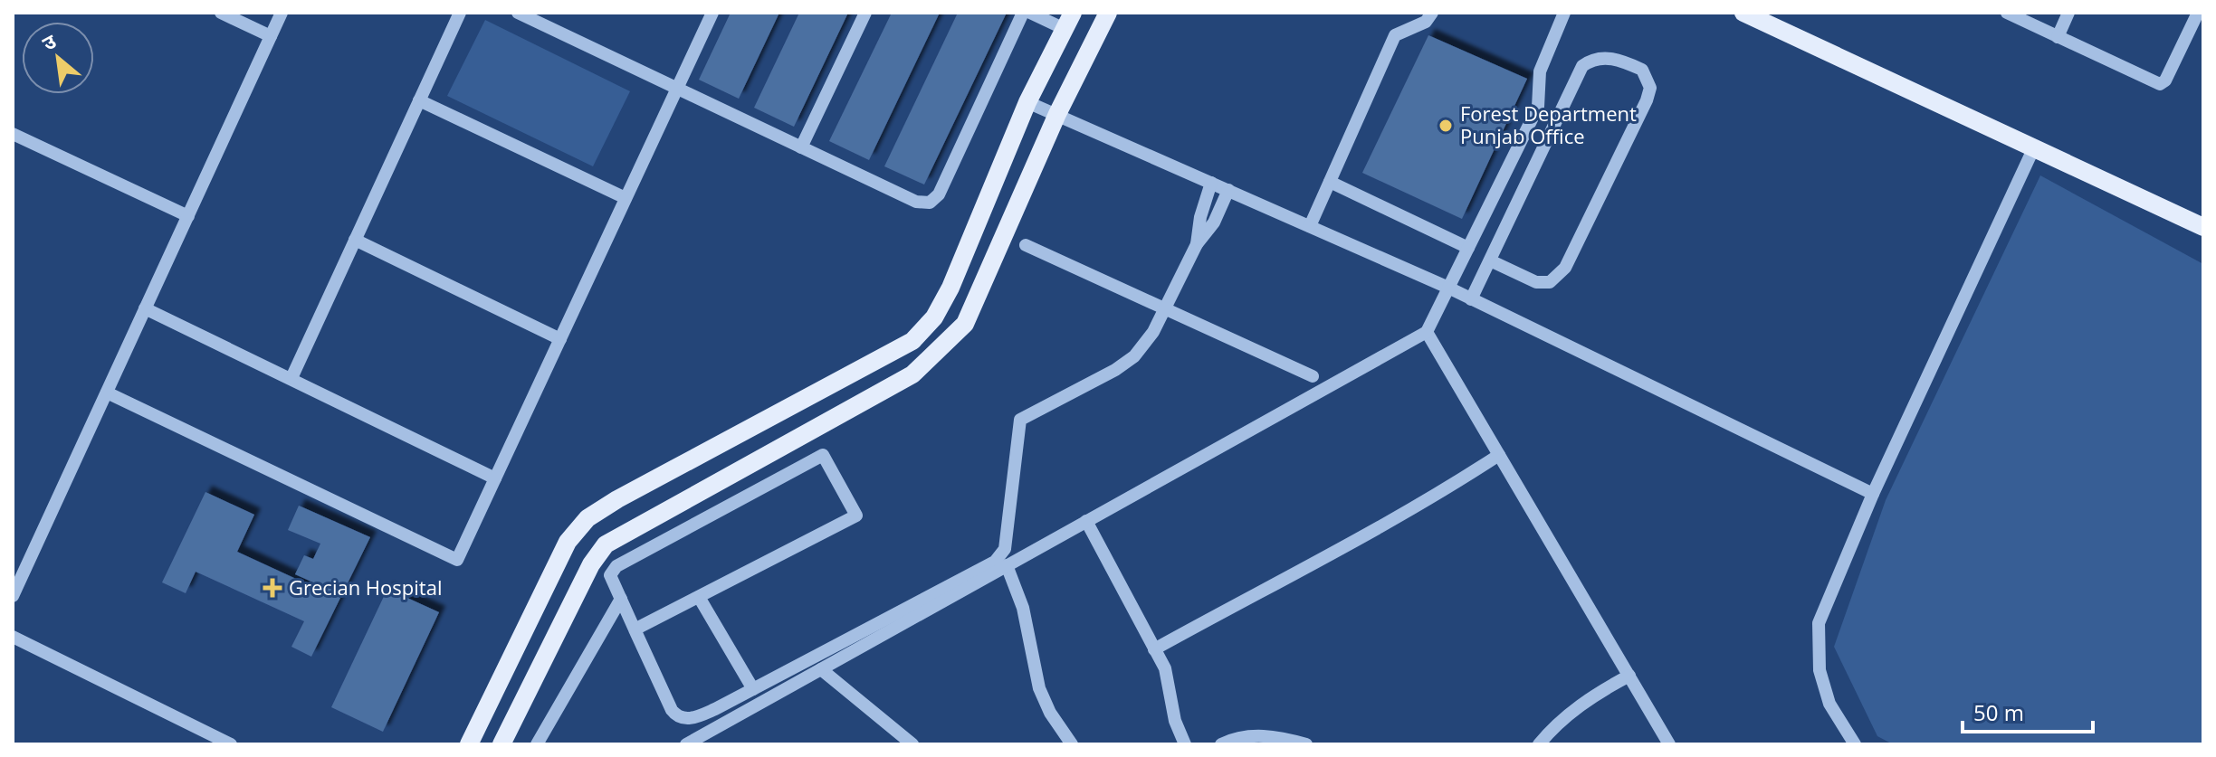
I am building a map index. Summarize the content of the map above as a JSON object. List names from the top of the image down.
{
  "places": {
    "other": ["Forest Department Punjab Office"],
    "health": ["Grecian Hospital"]
  },
  "scale_bar": "50 m",
  "north": "top left"
}
